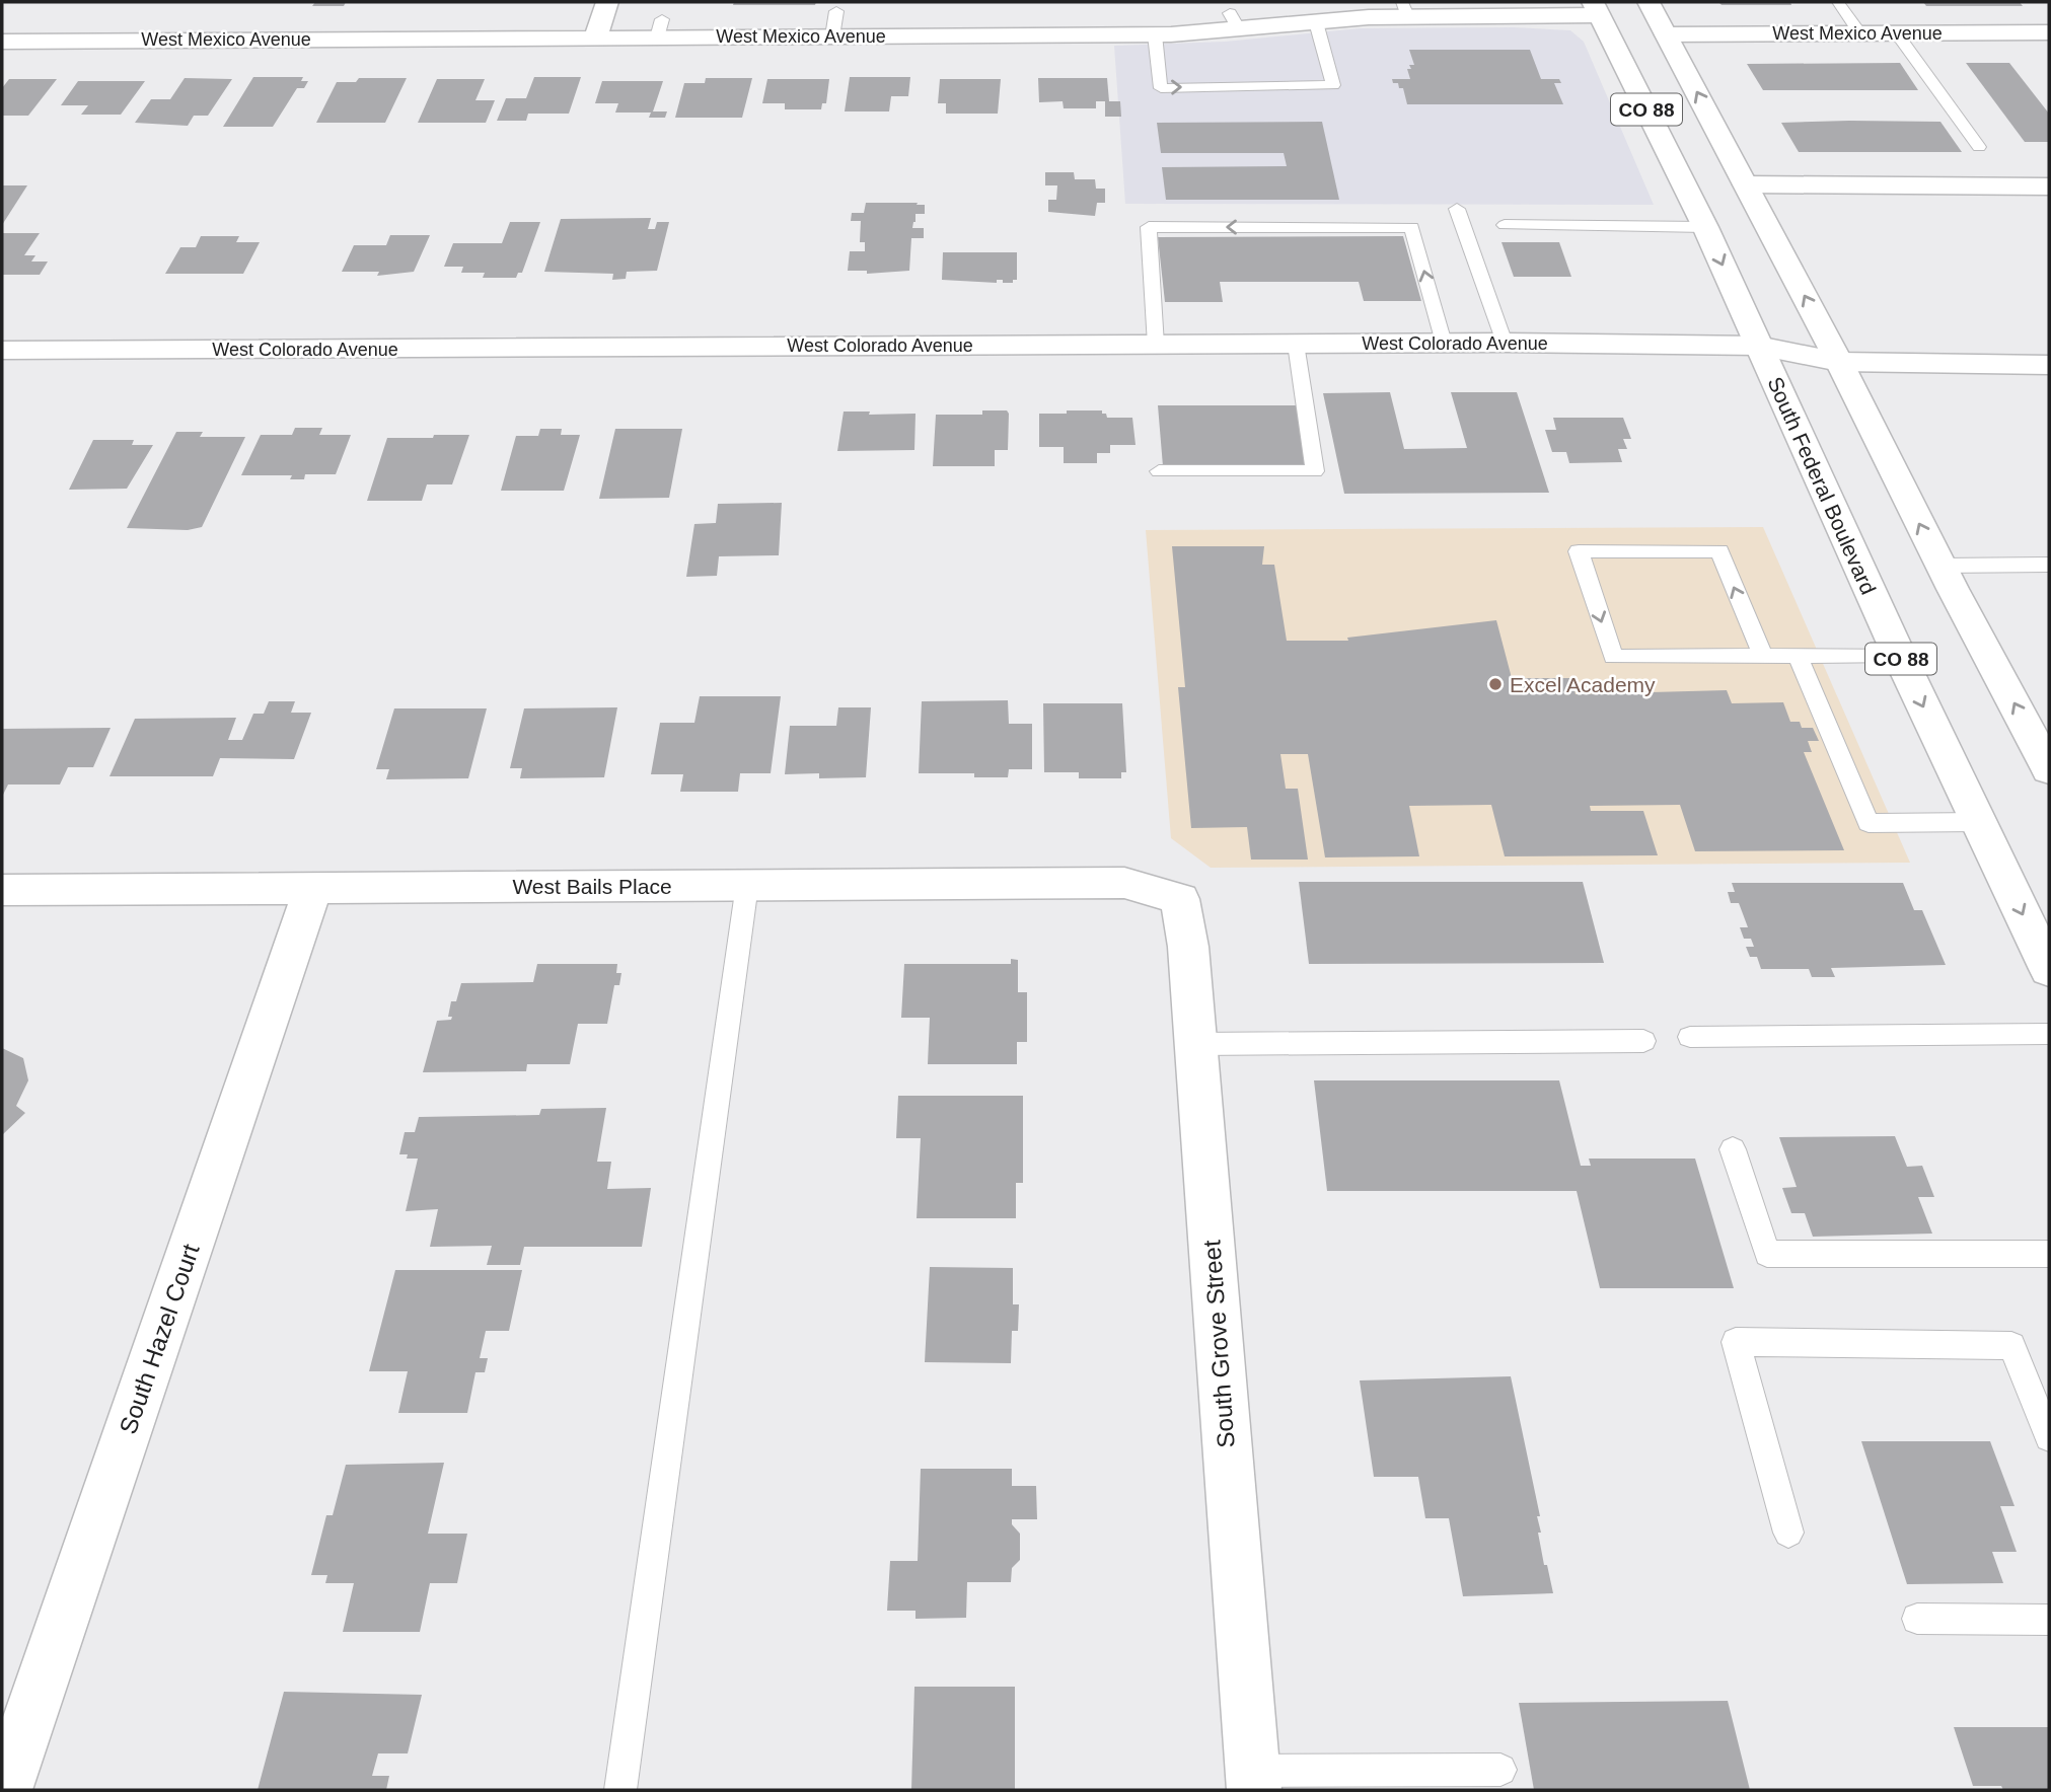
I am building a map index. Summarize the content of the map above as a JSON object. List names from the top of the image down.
{
  "streets": {
    "street": [
      "West Mexico Avenue",
      "CO 88",
      "West Colorado Avenue",
      "South Federal Boulevard",
      "West Bails Place",
      "South Hazel Court",
      "South Grove Street"
    ]
  },
  "crossings": [
    ["West Mexico Avenue", "South Federal Boulevard"],
    ["West Colorado Avenue", "South Federal Boulevard"],
    ["West Bails Place", "South Hazel Court"],
    ["West Bails Place", "South Grove Street"]
  ],
  "places": ["Excel Academy"]
}
